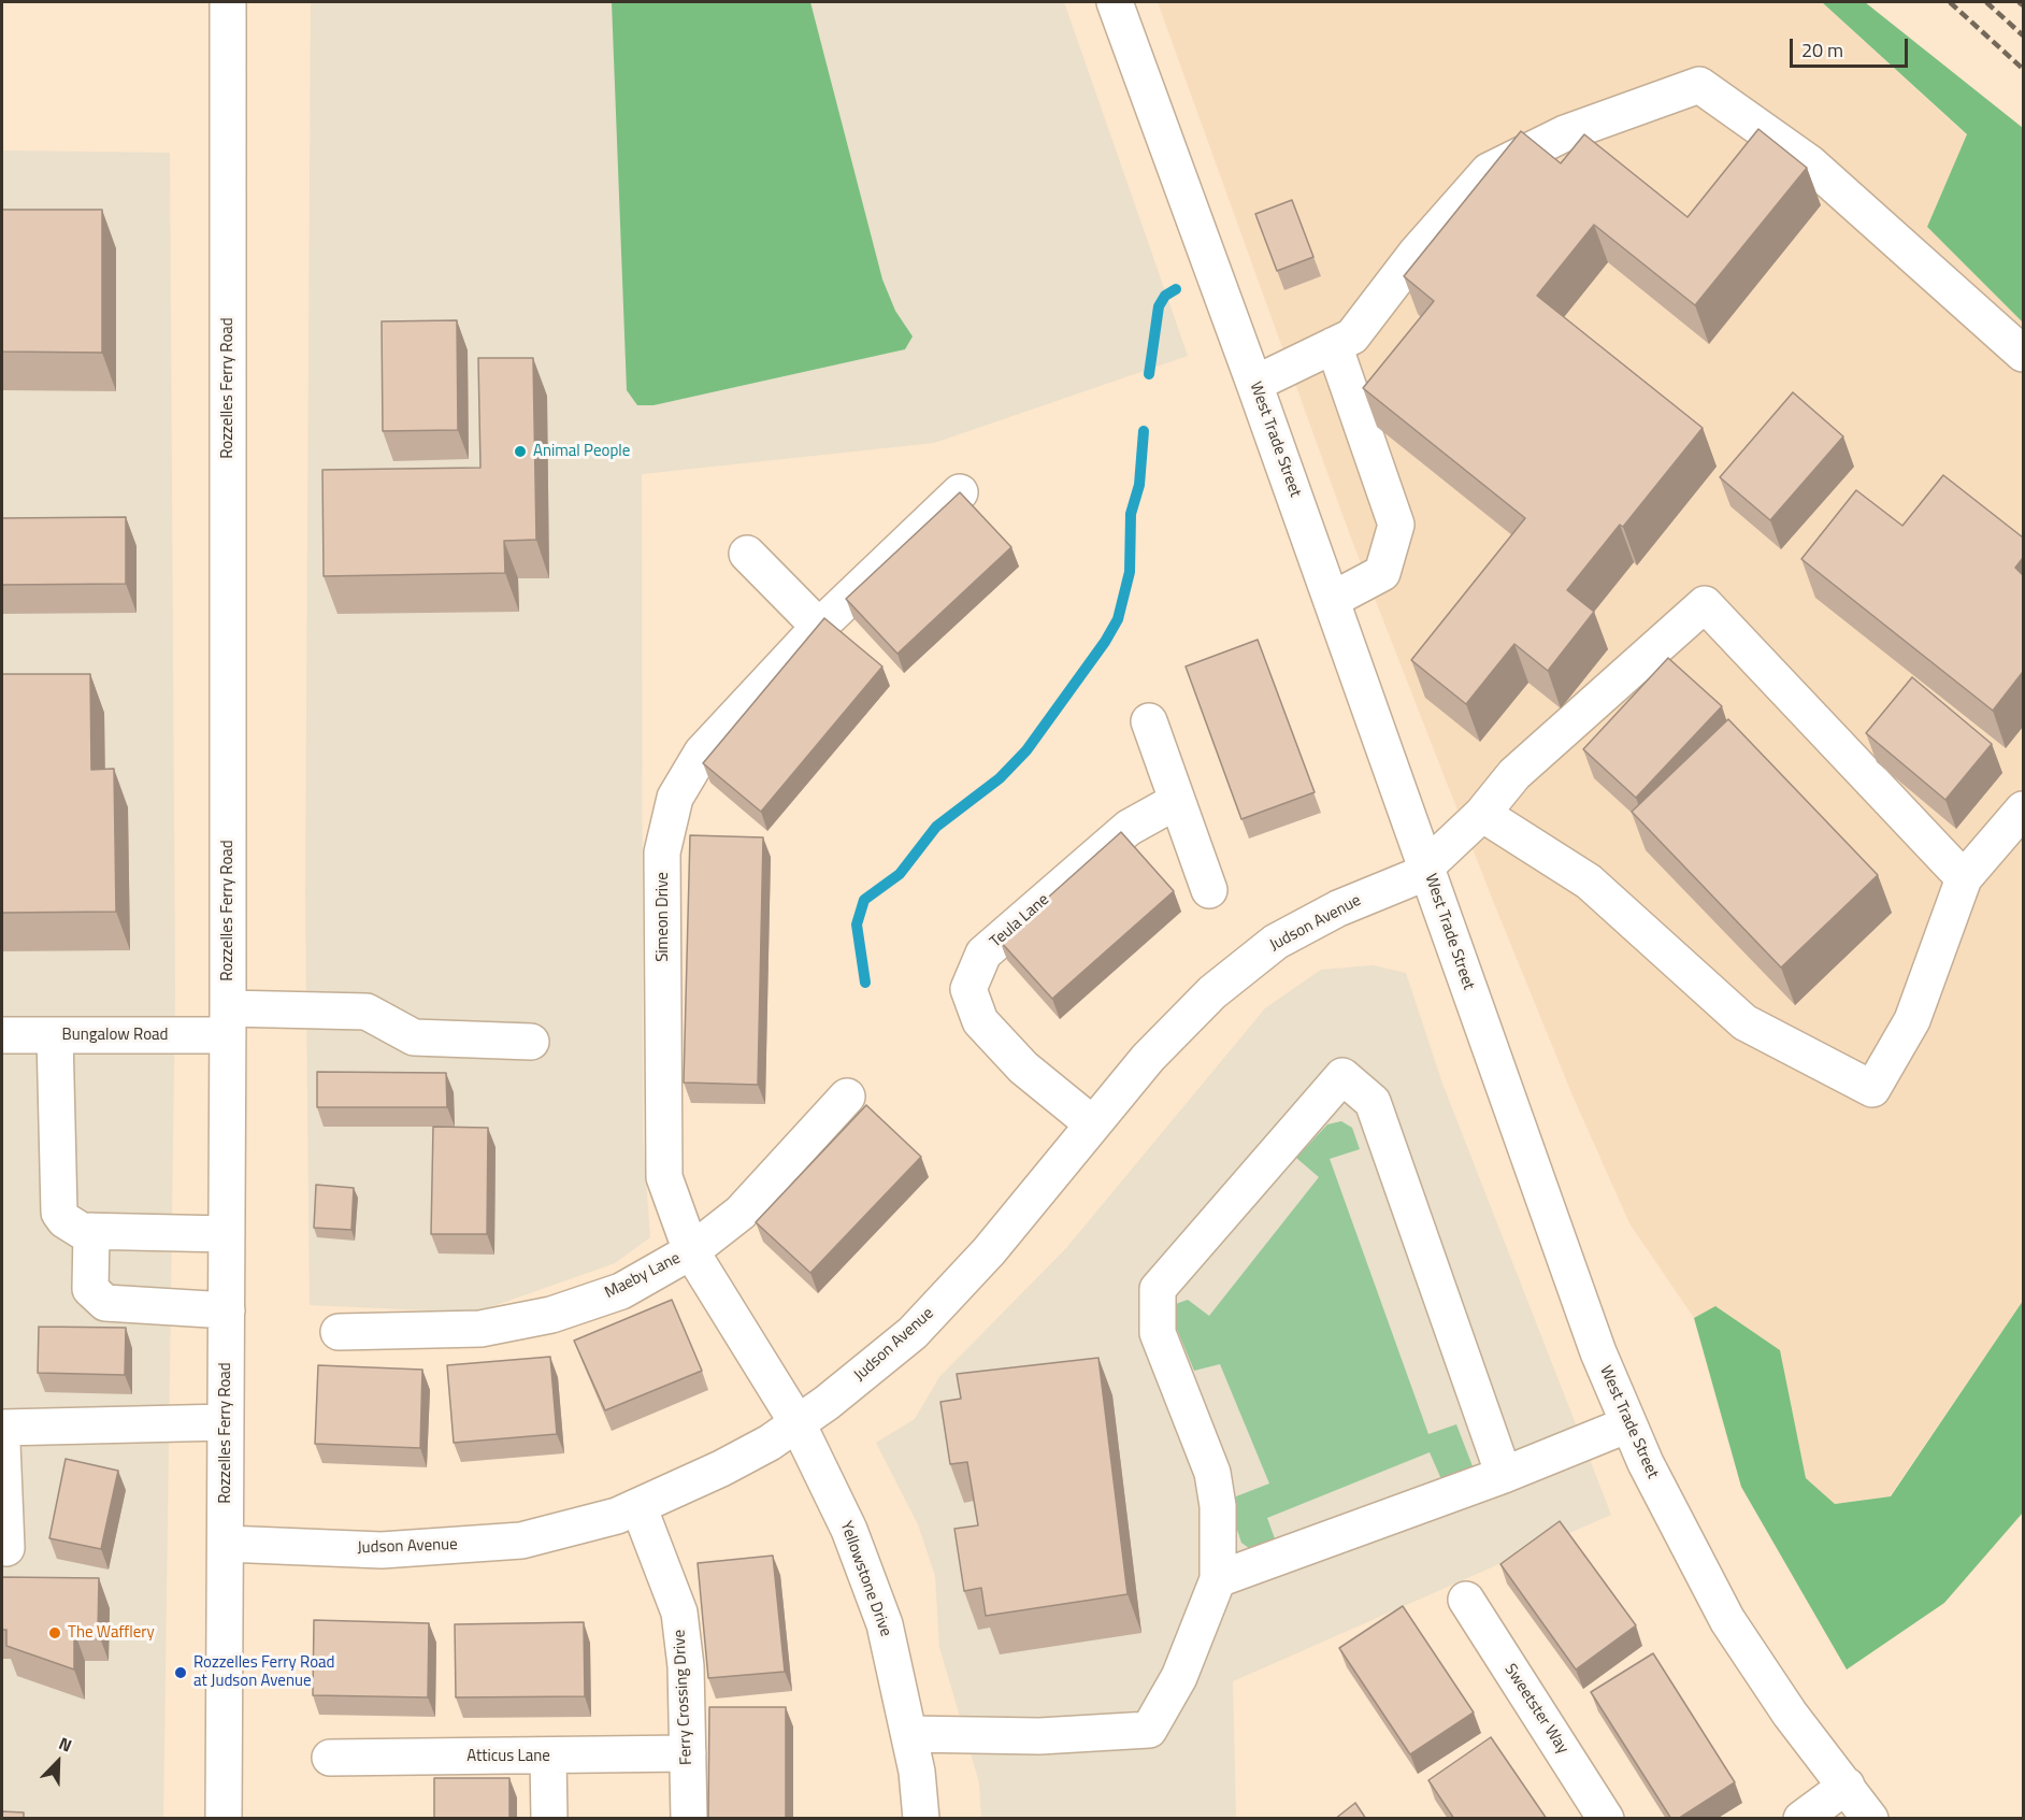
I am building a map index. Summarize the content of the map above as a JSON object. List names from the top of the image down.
{
  "streets": {
    "street": [
      "Rozzelles Ferry Road",
      "West Trade Street",
      "Simeon Drive",
      "Teula Lane",
      "Judson Avenue",
      "Bungalow Road",
      "Maeby Lane",
      "Yellowstone Drive",
      "Ferry Crossing Drive",
      "Sweetster Way",
      "Atticus Lane"
    ]
  },
  "crossings": [
    ["Rozzelles Ferry Road", "Judson Avenue"],
    ["Rozzelles Ferry Road", "Bungalow Road"],
    ["West Trade Street", "Judson Avenue"],
    ["Simeon Drive", "Judson Avenue"],
    ["Simeon Drive", "Maeby Lane"],
    ["Simeon Drive", "Yellowstone Drive"],
    ["Teula Lane", "Judson Avenue"],
    ["Judson Avenue", "Yellowstone Drive"],
    ["Judson Avenue", "Ferry Crossing Drive"],
    ["Ferry Crossing Drive", "Atticus Lane"]
  ],
  "places": ["Animal People", "The Wafflery", "Rozzelles Ferry Road at Judson Avenue"],
  "scale_bar": "20 m",
  "north": "top right"
}
